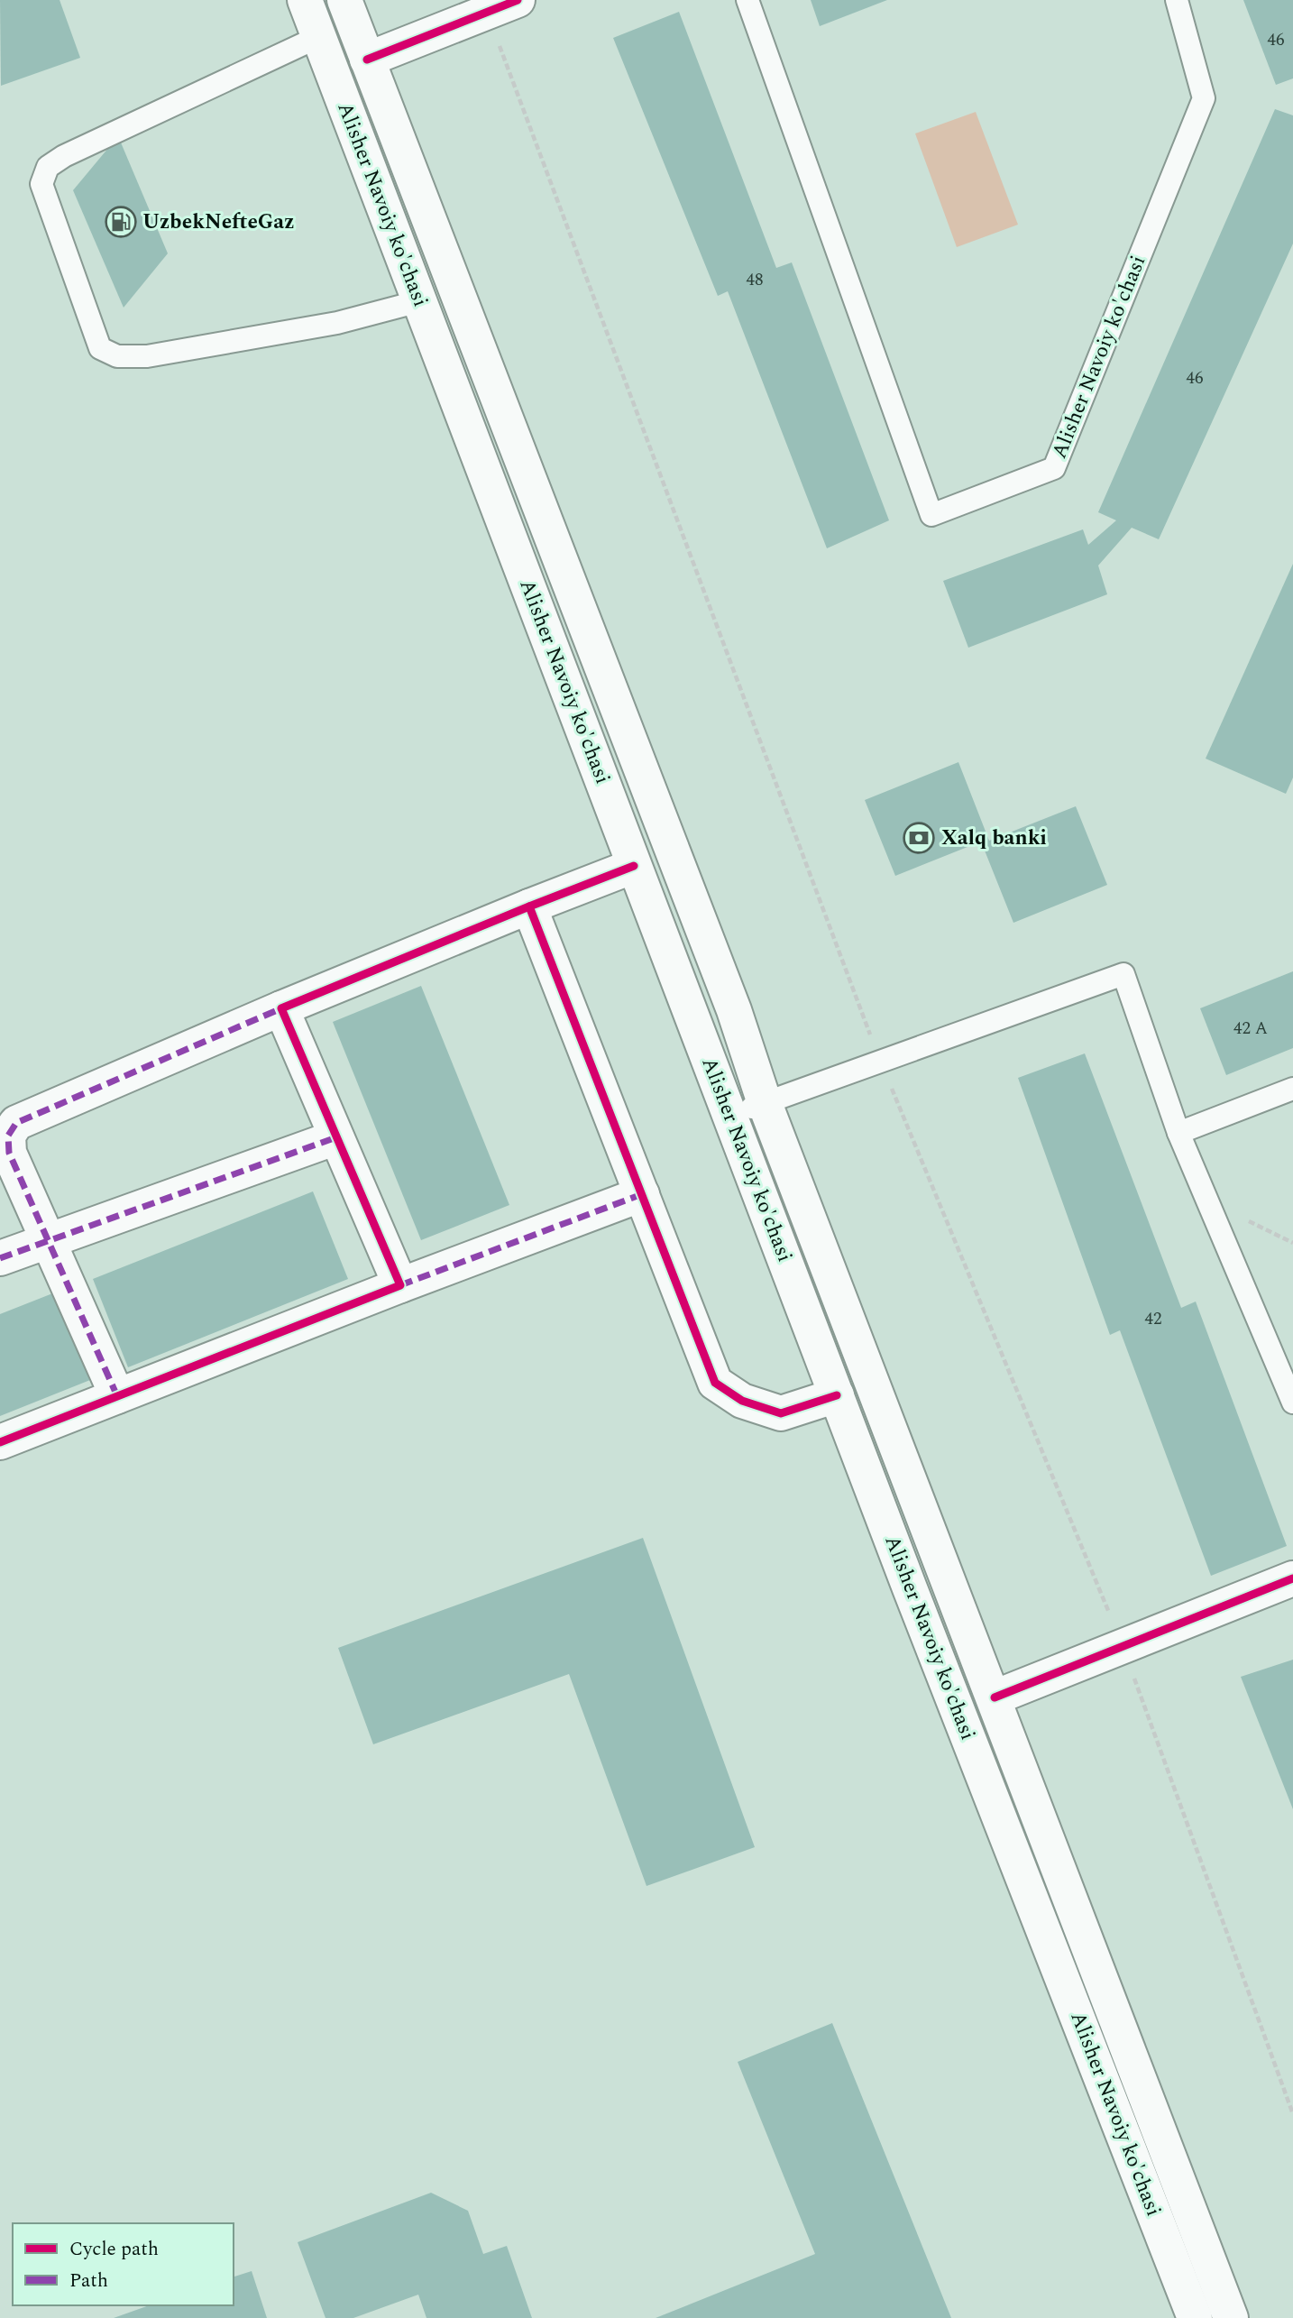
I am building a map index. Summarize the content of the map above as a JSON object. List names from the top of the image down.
{
  "streets": {
    "main road": ["Alisher Navoiy ko'chasi"]
  },
  "places": {
    "fuel station": ["UzbekNefteGaz"],
    "bank": ["Xalq banki"]
  },
  "house_numbers": [
    "46",
    "48",
    "46",
    "42 А",
    "42"
  ],
  "legend": ["Cycle path", "Path"]
}
